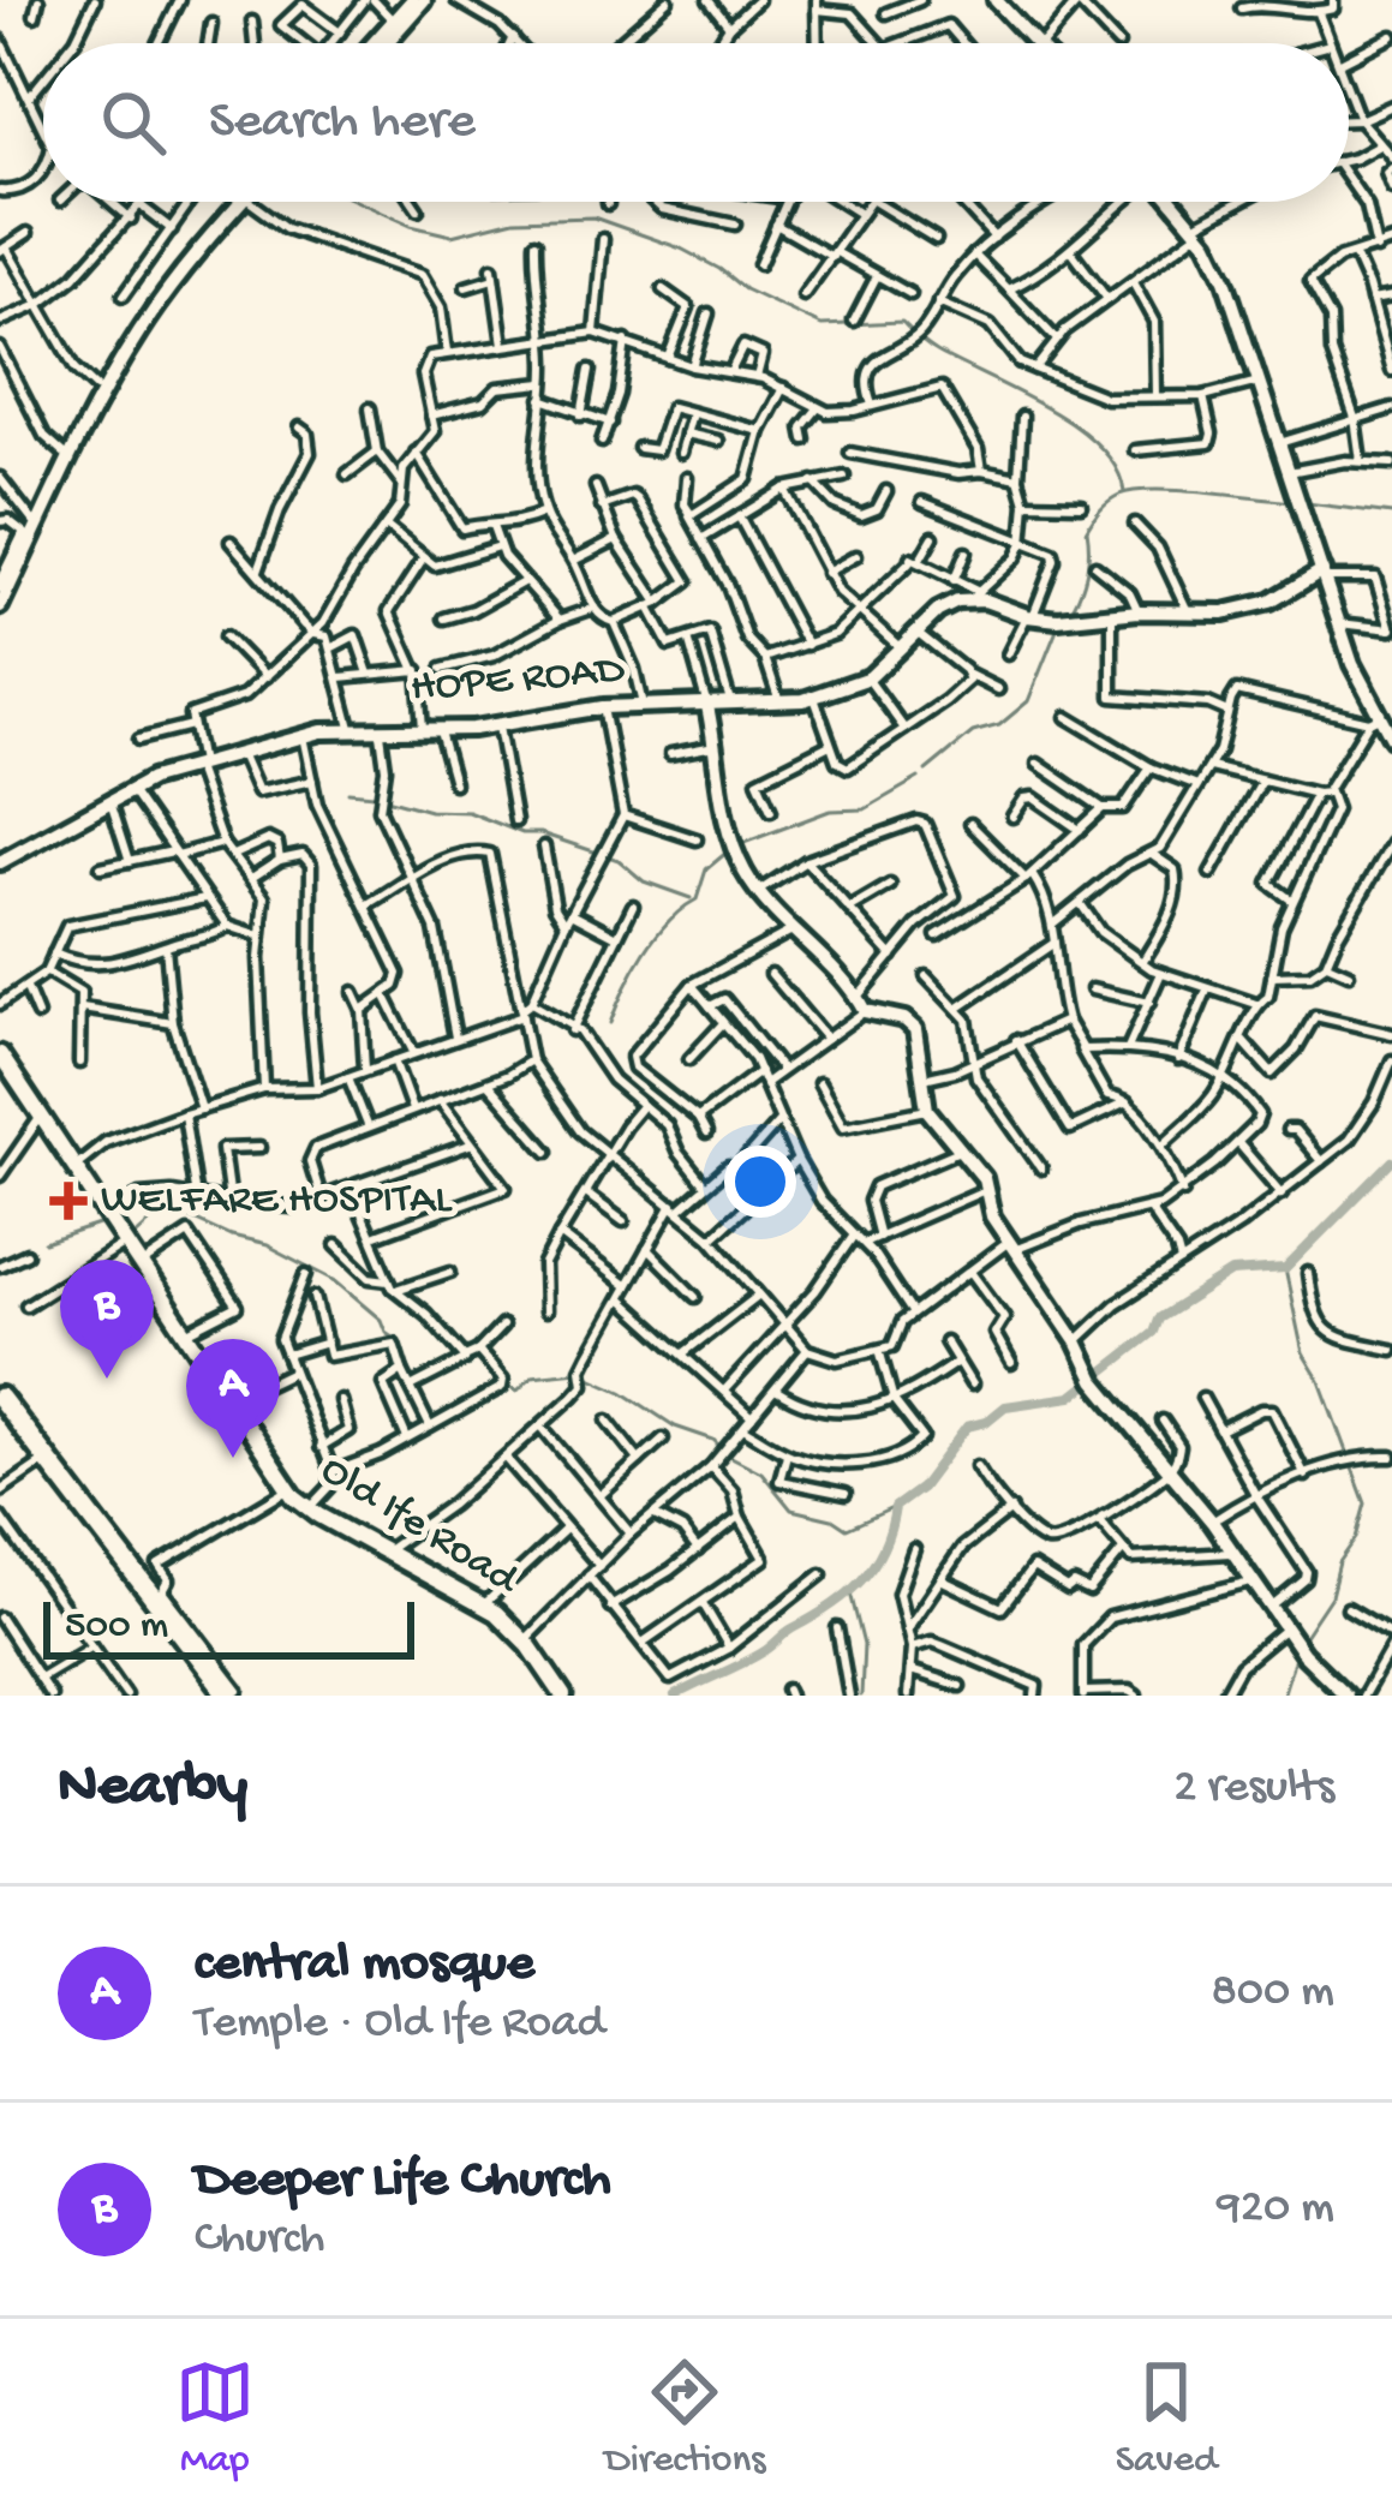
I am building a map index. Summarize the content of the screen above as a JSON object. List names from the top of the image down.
{
  "streets": {
    "main road": ["Old Ife Road"],
    "street": ["HOPE ROAD"]
  },
  "places": {
    "health": ["WELFARE HOSPITAL"]
  },
  "scale_bar": "500 m",
  "page": {
    "search": "Search here",
    "pins": ["B", "A"],
    "scale": "500 m",
    "heading": ["Nearby", "2 results"],
    "list": [
      {
        "mark": "A",
        "name": "central mosque",
        "note": "Temple · Old Ife Road",
        "value": "800 m"
      },
      {
        "mark": "B",
        "name": "Deeper Life Church",
        "note": "Church",
        "value": "920 m"
      }
    ],
    "nav": ["Map", "Directions", "Saved"]
  }
}
